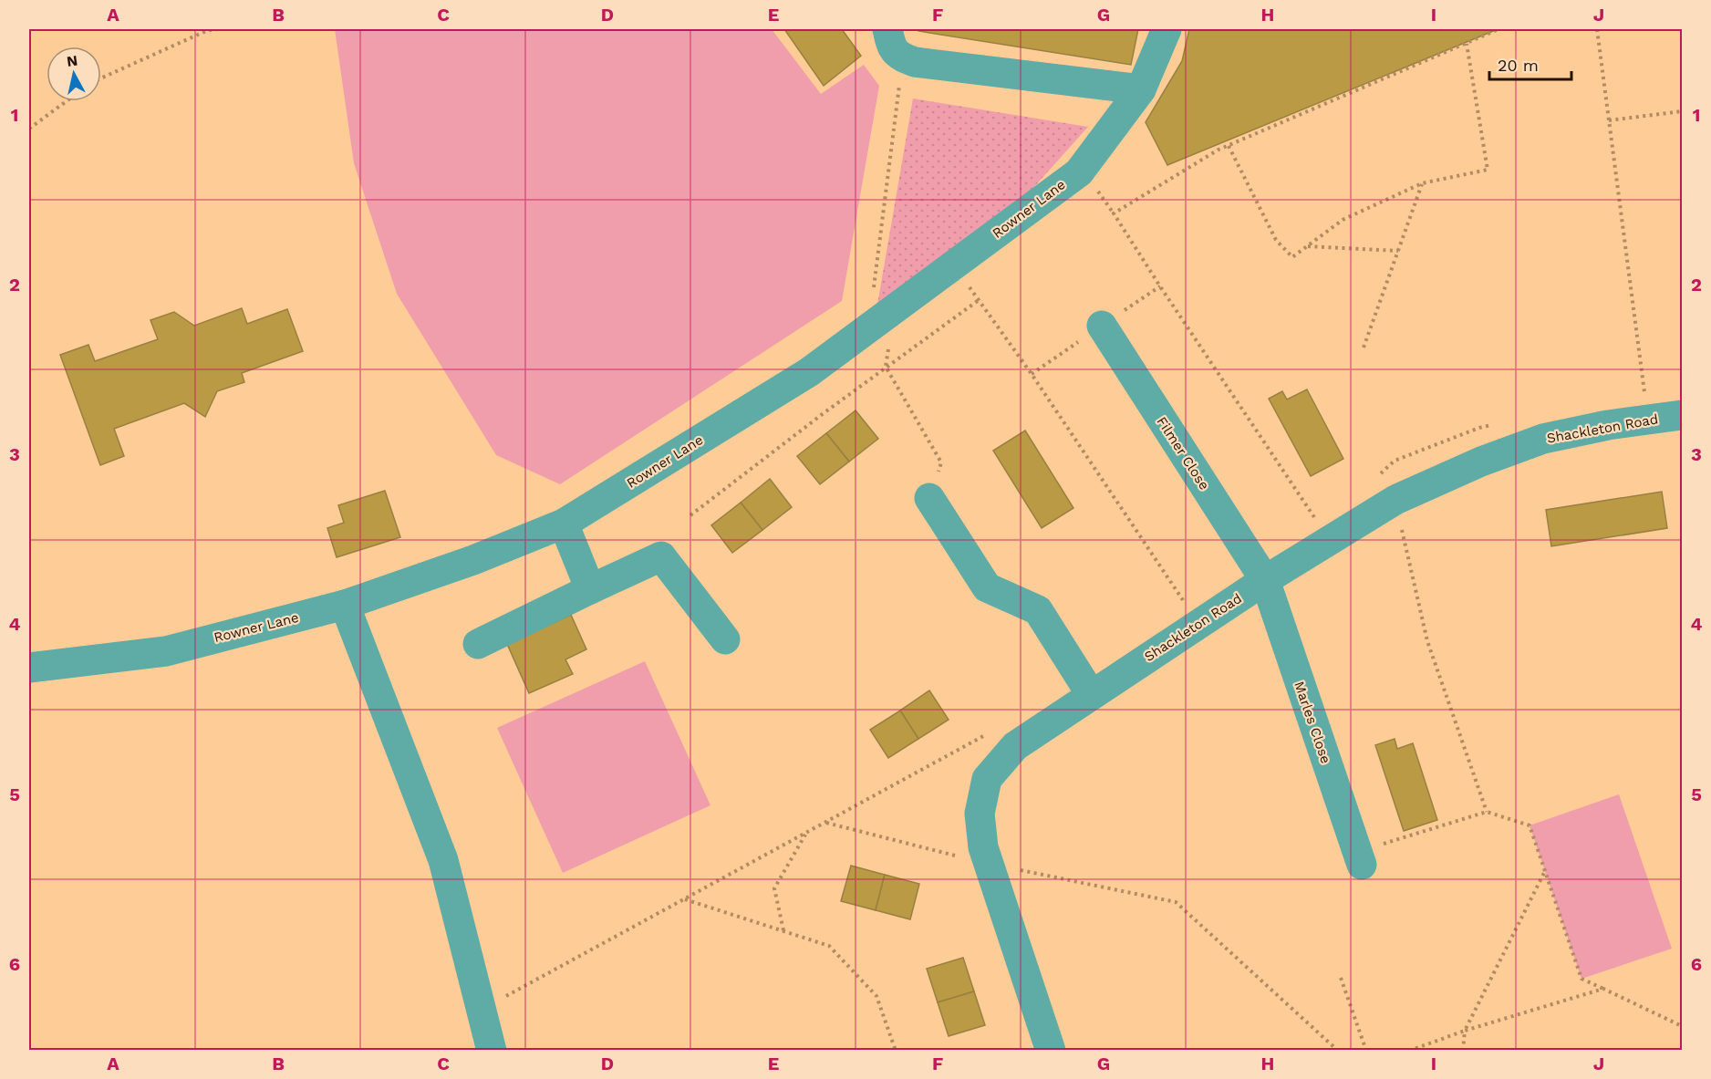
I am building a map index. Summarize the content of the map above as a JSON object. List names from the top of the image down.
{
  "streets": {
    "street": [
      "Rowner Lane",
      "Shackleton Road",
      "Filmer Close",
      "Marles Close"
    ]
  },
  "crossings": [
    ["Shackleton Road", "Filmer Close"],
    ["Shackleton Road", "Marles Close"],
    ["Filmer Close", "Marles Close"]
  ],
  "scale_bar": "20 m",
  "north": "top",
  "grid": {
    "columns": [
      "A",
      "B",
      "C",
      "D",
      "E",
      "F",
      "G",
      "H",
      "I",
      "J"
    ],
    "rows": [
      "1",
      "2",
      "3",
      "4",
      "5",
      "6"
    ]
  }
}
